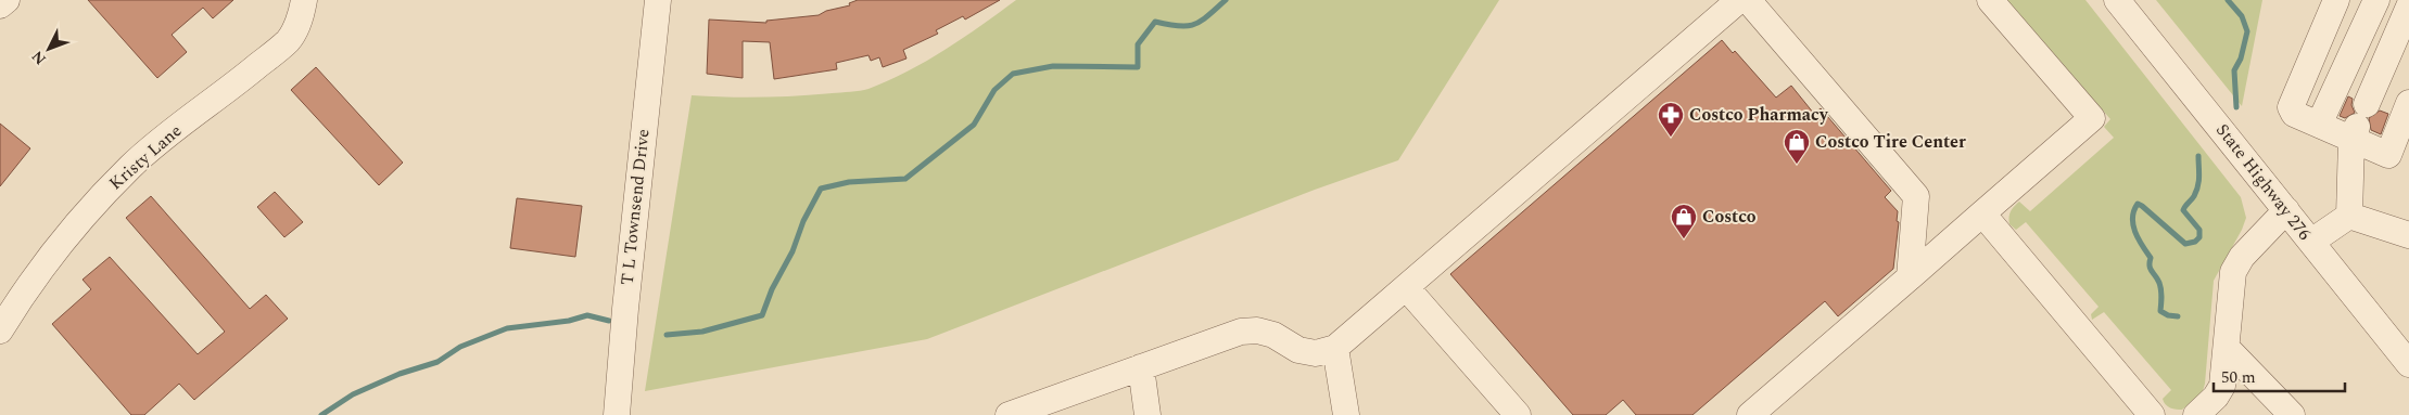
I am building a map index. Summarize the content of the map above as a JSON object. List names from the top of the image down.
{
  "streets": {
    "street": ["Kristy Lane", "State Highway 276", "T L Townsend Drive"]
  },
  "places": {
    "pharmacy": ["Costco Pharmacy"],
    "shop": ["Costco Tire Center", "Costco"]
  },
  "scale_bar": "50 m",
  "north": "bottom left"
}
